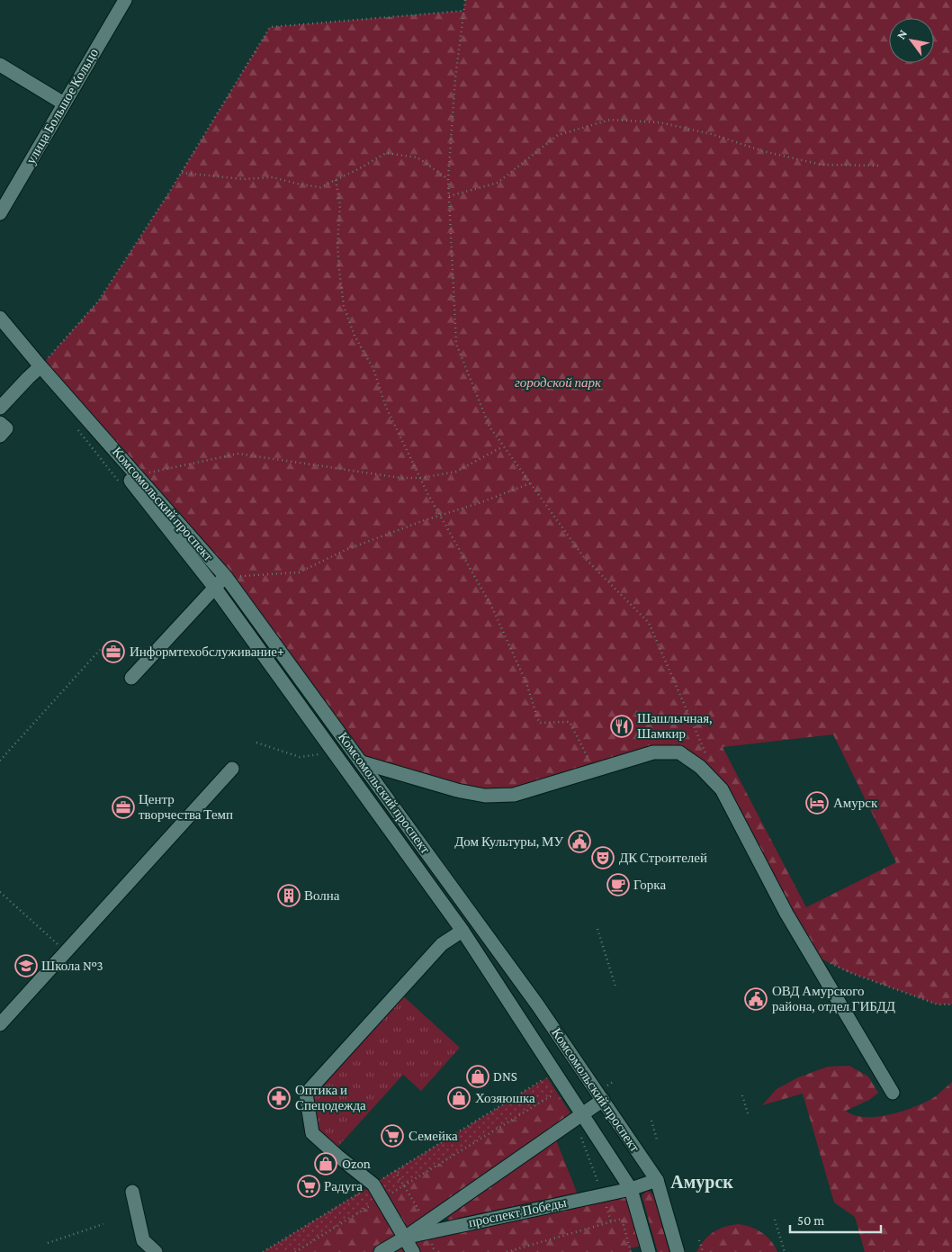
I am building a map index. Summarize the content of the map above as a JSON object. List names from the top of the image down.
{
  "streets": {
    "street": ["улица Большое Кольцо", "Комсомольский проспект", "проспект Победы"]
  },
  "crossings": [
    ["Комсомольский проспект", "проспект Победы"]
  ],
  "districts": ["Амурск"],
  "parks": ["городской парк"],
  "places": {
    "office": ["Информтехобслуживание+", "Центр творчества Темп"],
    "restaurant": ["Шашлычная, Шамкир"],
    "hotel": ["Амурск"],
    "public building": ["Дом Культуры, МУ", "ОВД Амурского района, отдел ГИБДД"],
    "theatre": ["ДК Строителей"],
    "cafe": ["Горка"],
    "building": ["Волна"],
    "school or university": ["Школа №3"],
    "shop": ["DNS", "Хозяюшка", "Ozon"],
    "pharmacy": ["Оптика и Спецодежда"],
    "supermarket": ["Семейка", "Радуга"]
  },
  "scale_bar": "50 m",
  "north": "top left"
}
